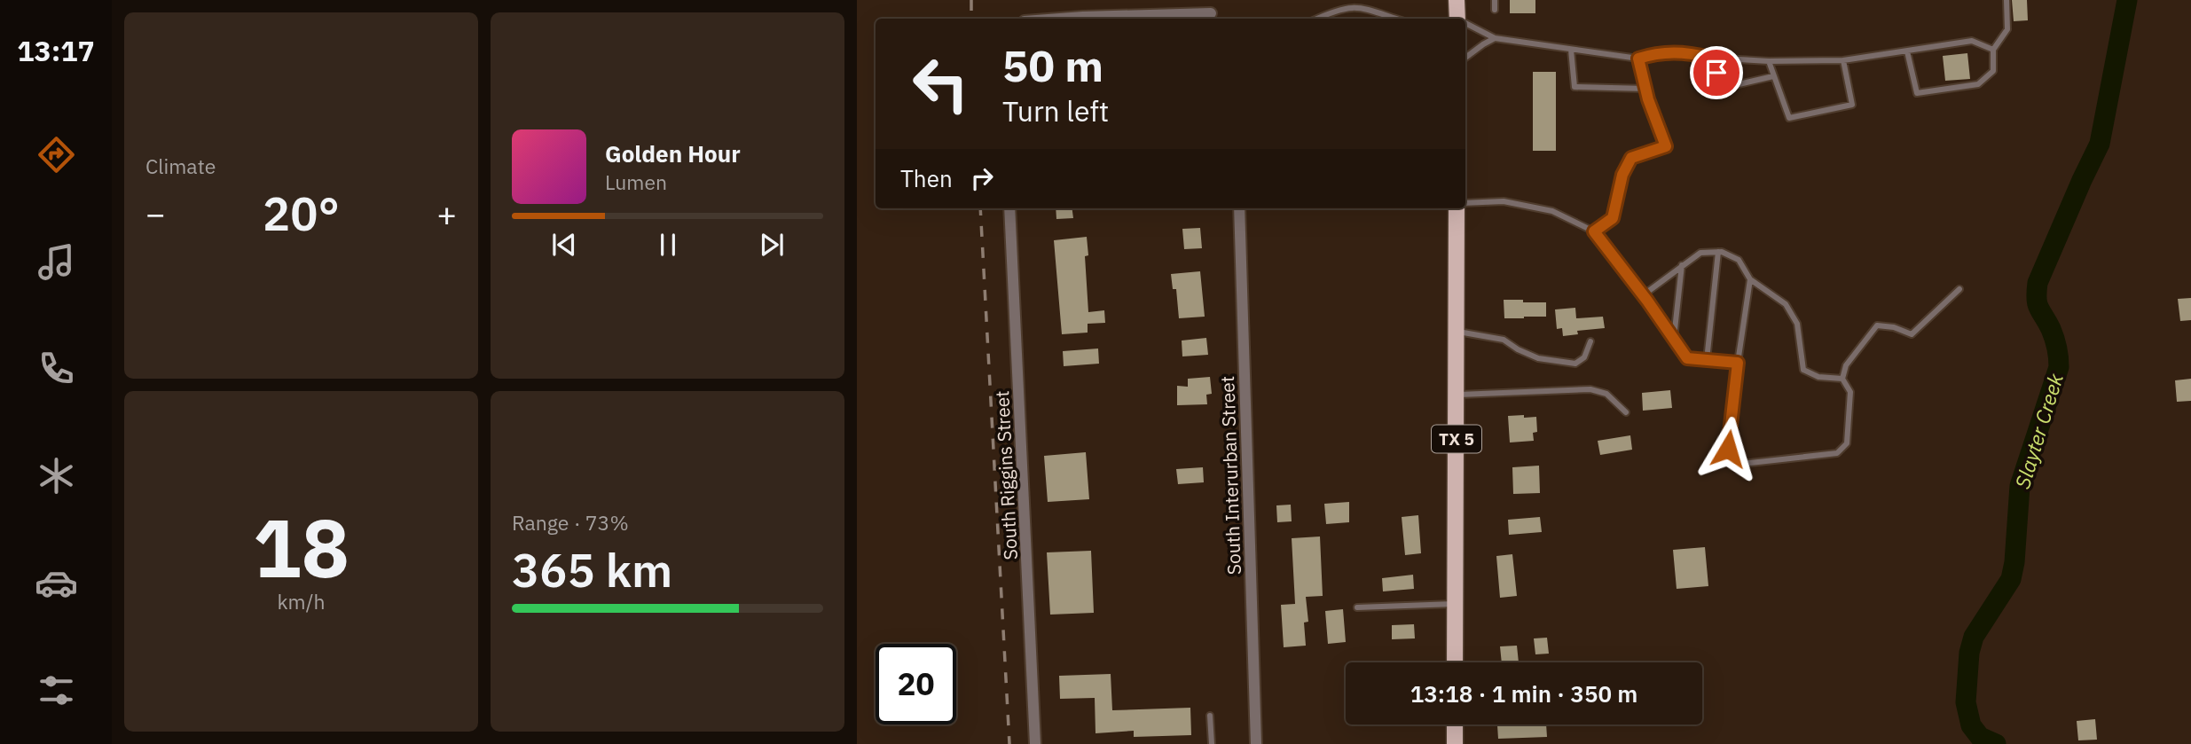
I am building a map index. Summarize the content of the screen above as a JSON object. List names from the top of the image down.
{
  "streets": {
    "main road": ["TX 5"],
    "street": ["South Riggins Street", "South Interurban Street"]
  },
  "water": ["Slayter Creek"],
  "page": {
    "tabs": "13:17",
    "tile": [
      "Climate",
      ["18", "km/h"],
      ["Range · 73%", "365 km"]
    ],
    "turn": ["50 m", "Turn left"],
    "song": ["Golden Hour", "Lumen"],
    "then": "Then",
    "heat": ["−", "20°", "+"],
    "limit": "20",
    "trip": "13:18 · 1 min · 350 m"
  }
}
